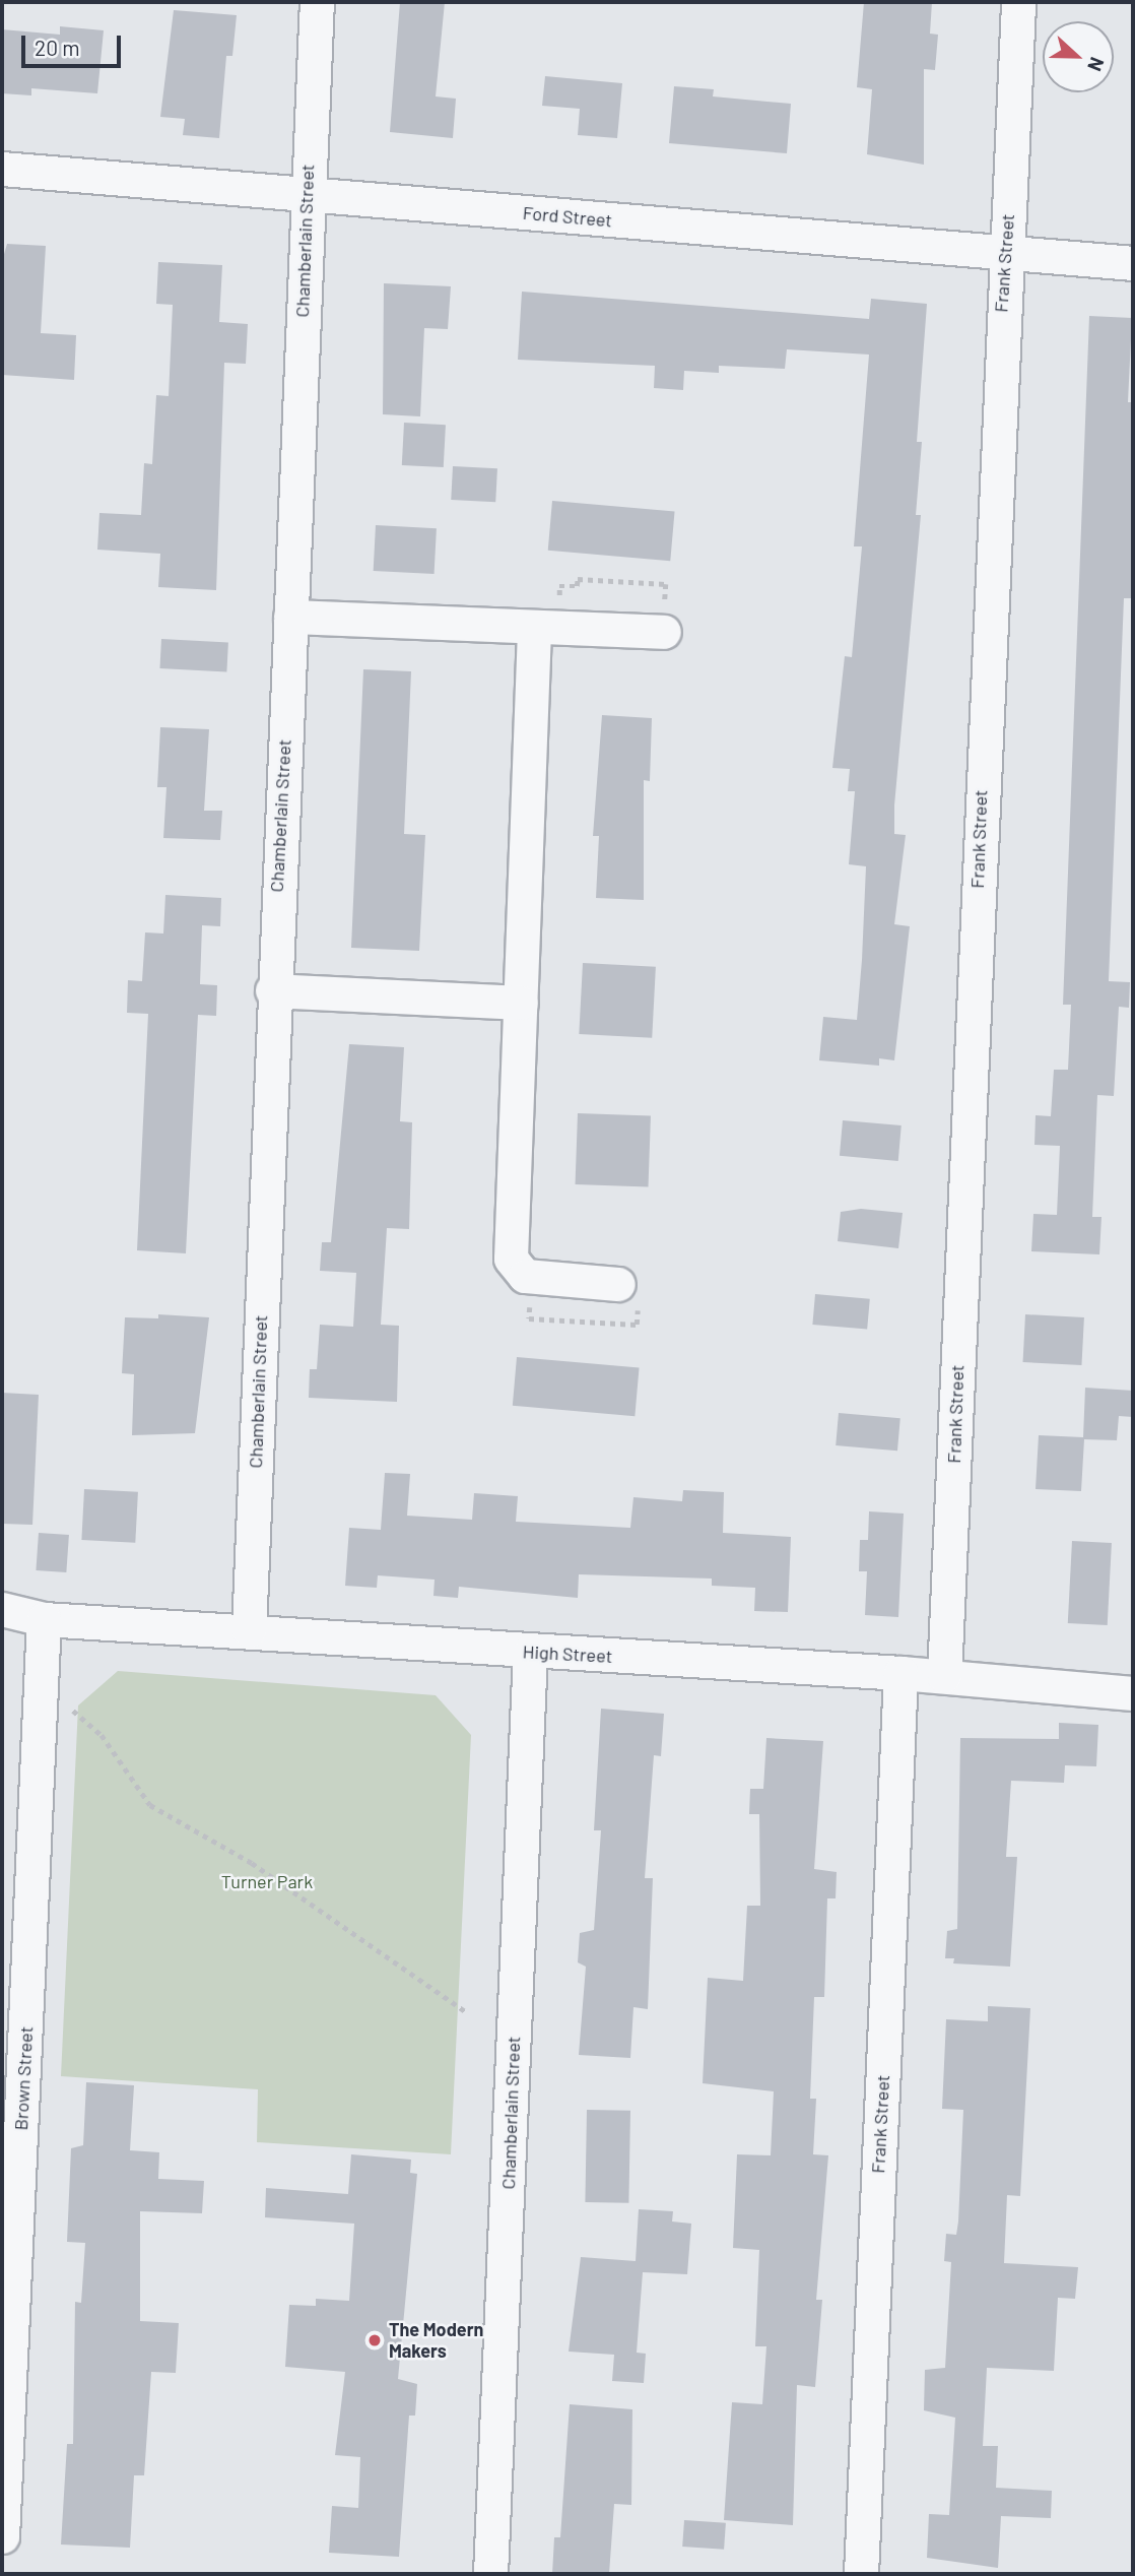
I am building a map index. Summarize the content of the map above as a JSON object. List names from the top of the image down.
{
  "streets": {
    "street": [
      "Ford Street",
      "Chamberlain Street",
      "Frank Street",
      "High Street",
      "Brown Street"
    ]
  },
  "crossings": [
    ["Ford Street", "Chamberlain Street"],
    ["Ford Street", "Frank Street"],
    ["Chamberlain Street", "High Street"],
    ["Frank Street", "High Street"],
    ["High Street", "Brown Street"]
  ],
  "parks": ["Turner Park"],
  "places": ["The Modern Makers"],
  "scale_bar": "20 m",
  "north": "right"
}
